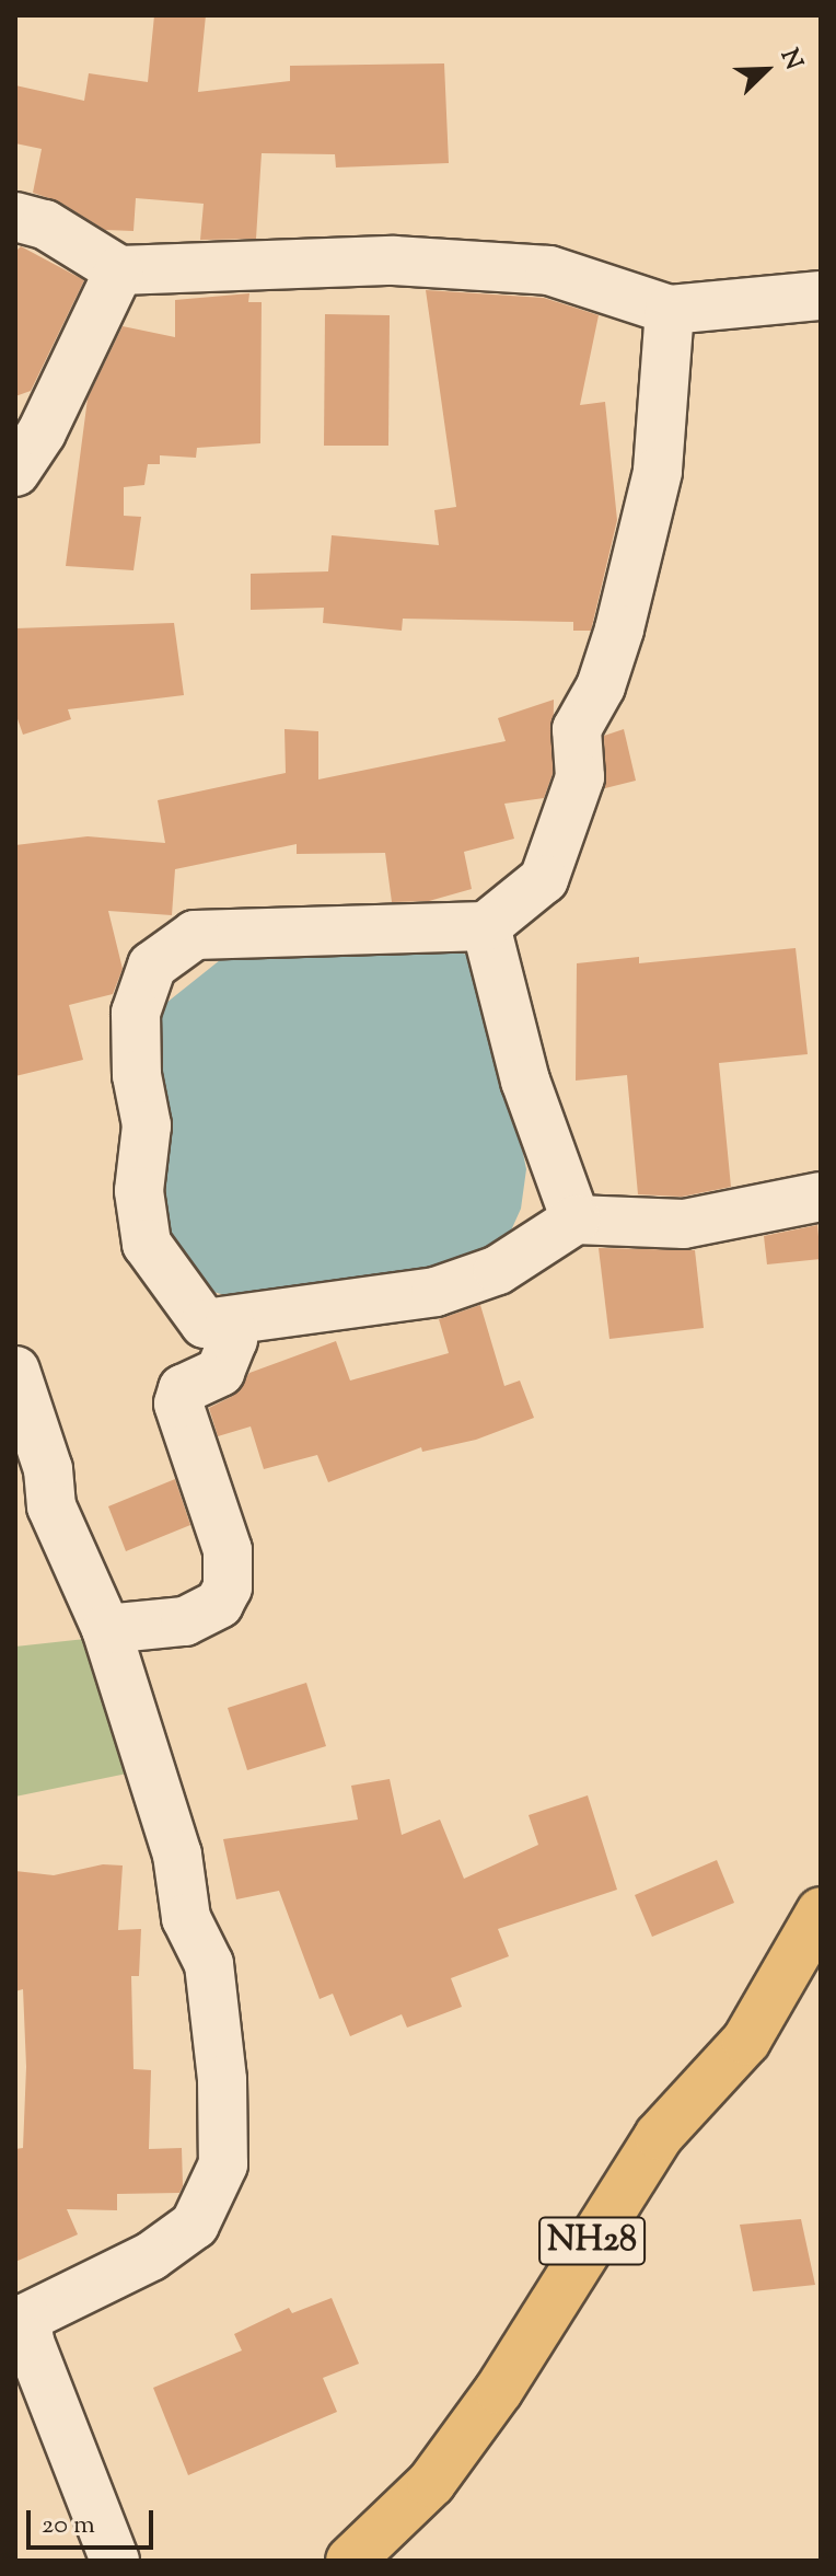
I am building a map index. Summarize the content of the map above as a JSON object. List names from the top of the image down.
{
  "streets": {
    "main road": ["NH28"]
  },
  "scale_bar": "20 m",
  "north": "top right"
}
